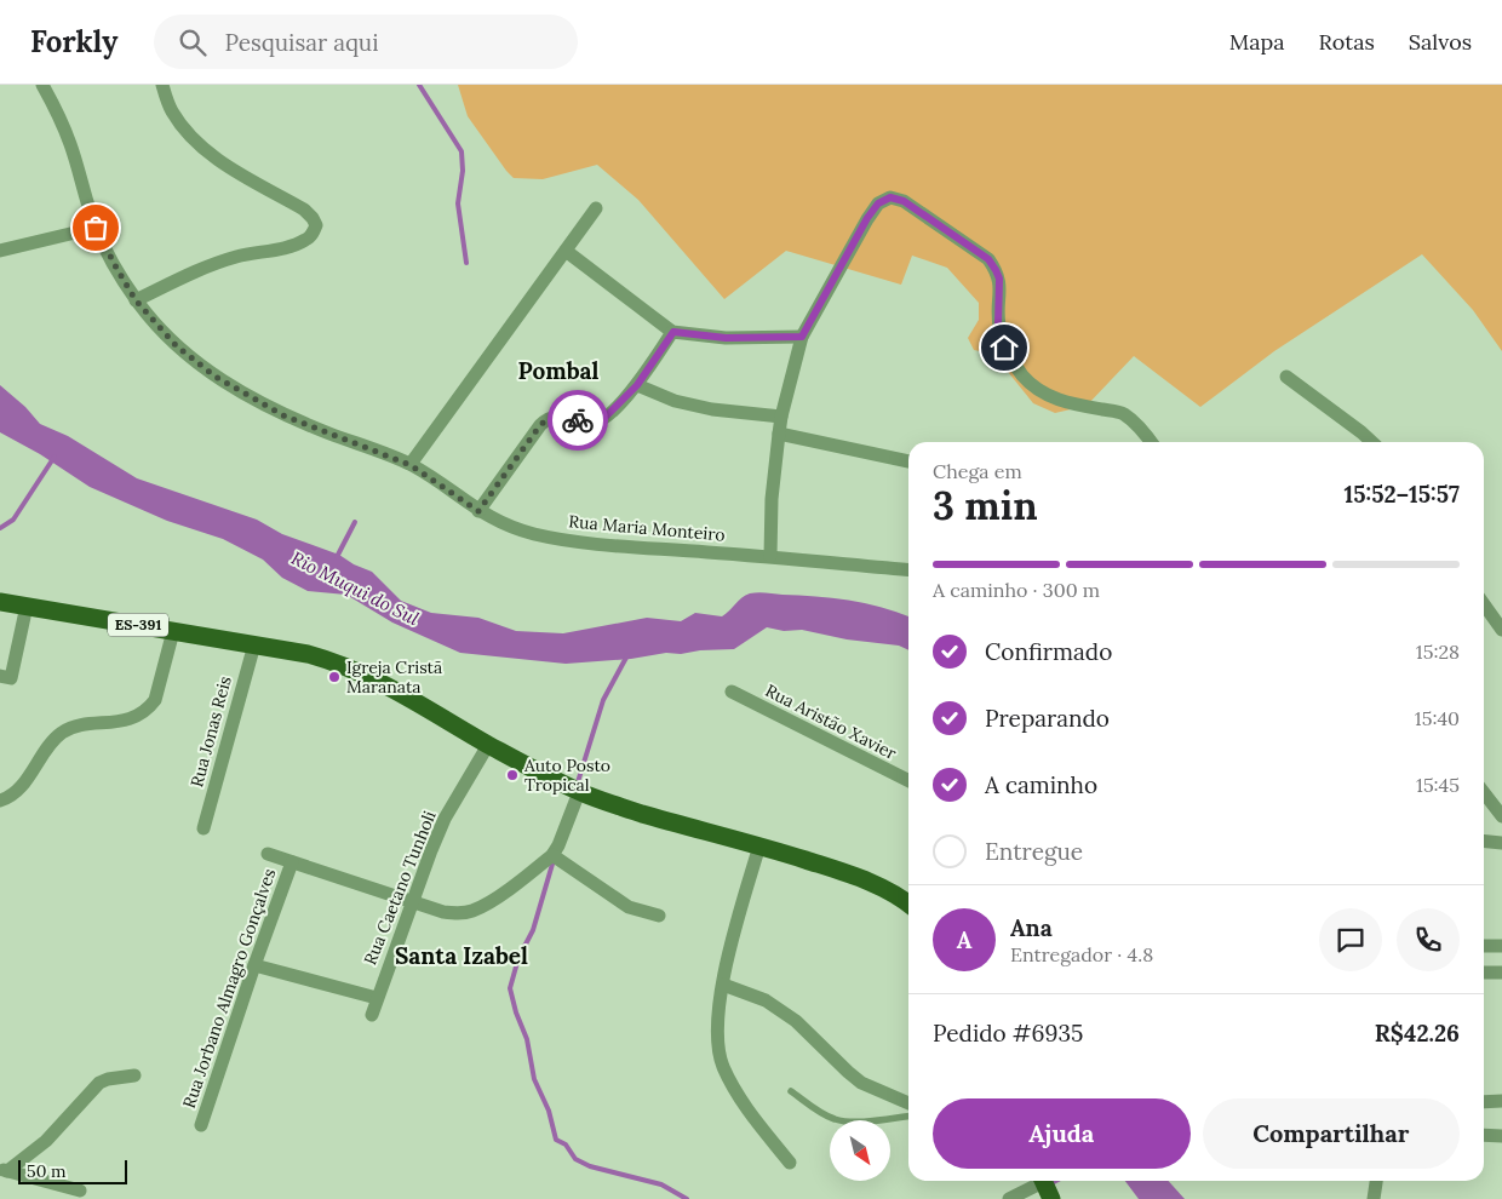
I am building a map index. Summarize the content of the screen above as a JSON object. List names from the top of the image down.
{
  "streets": {
    "main road": ["ES-391"],
    "street": [
      "Rua Maria Monteiro",
      "Rua Aristão Xavier",
      "Rua Jonas Reis",
      "Rua Caetano Tunholi",
      "Rua Jorbano Almagro Gonçalves"
    ]
  },
  "crossings": [
    ["ES-391", "Rua Jonas Reis"],
    ["ES-391", "Rua Caetano Tunholi"]
  ],
  "districts": ["Pombal", "Santa Izabel"],
  "water": ["Rio Muqui do Sul"],
  "places": ["Igreja Cristã Maranata", "Auto Posto Tropical"],
  "scale_bar": "50 m",
  "north": "bottom right",
  "page": {
    "header": "Forkly",
    "search": "Pesquisar aqui",
    "nav": ["Mapa", "Rotas", "Salvos"],
    "heading": ["3 min", "Chega em", "15:52–15:57"],
    "panel": [
      "Ana",
      "Entregador · 4.8",
      "Pedido #6935",
      "R$42.26"
    ],
    "bar": "A caminho · 300 m",
    "list": [
      ["Confirmado", "15:28"],
      ["Preparando", "15:40"],
      ["A caminho", "15:45"],
      "Entregue"
    ],
    "round": "A",
    "buttons": ["Ajuda", "Compartilhar"],
    "scale": "50 m"
  }
}
